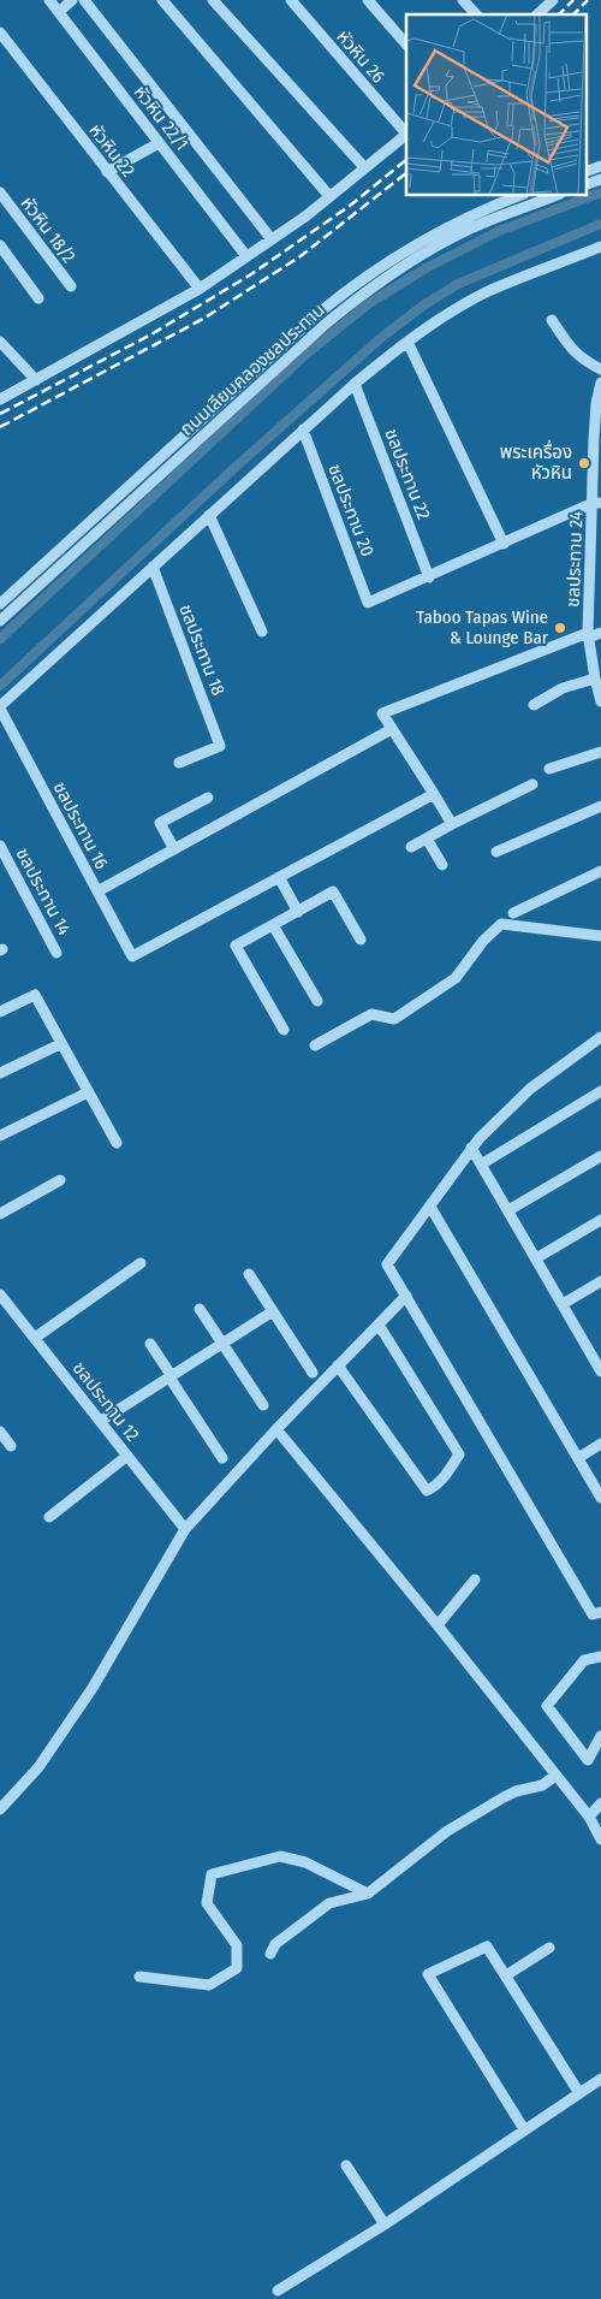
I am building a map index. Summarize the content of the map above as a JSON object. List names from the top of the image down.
{
  "streets": {
    "street": [
      "หัวหิน 26",
      "หัวหิน 22/1",
      "หัวหิน 22",
      "หัวหิน 18/2",
      "ถนนเลียบคลองชลประทาน",
      "ชลประทาน 22",
      "ชลประทาน 20",
      "ชลประทาน 24",
      "ชลประทาน 18",
      "ชลประทาน 16",
      "ชลประทาน 14",
      "ชลประทาน 12"
    ]
  },
  "crossings": [
    ["ชลประทาน 22", "ชลประทาน 20"]
  ],
  "places": ["พระเครื่อง หัวหิน", "Taboo Tapas Wine & Lounge Bar"]
}
